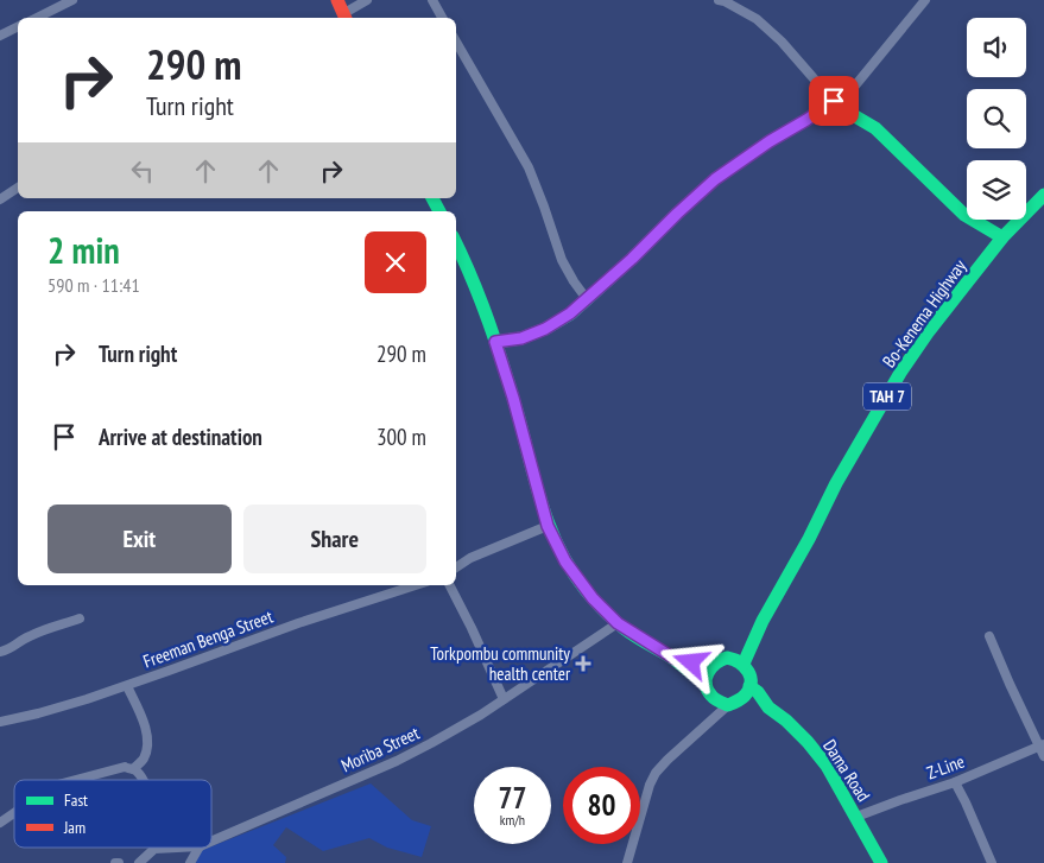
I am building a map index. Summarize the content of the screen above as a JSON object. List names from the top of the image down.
{
  "streets": {
    "main road": ["Bo-Kenema Highway", "TAH 7", "Dama Road"],
    "street": ["Freeman Benga Street", "Moriba Street", "Z-Line"]
  },
  "crossings": [
    ["Bo-Kenema Highway", "Dama Road"],
    ["Z-Line", "Dama Road"]
  ],
  "places": {
    "health": ["Torkpombu community health center"]
  },
  "legend": ["Fast", "Jam"],
  "page": {
    "turn": ["290 m", "Turn right"],
    "heading": ["2 min", "590 m · 11:41"],
    "list": [
      {
        "name": "Turn right",
        "value": "290 m"
      },
      {
        "name": "Arrive at destination",
        "value": "300 m"
      }
    ],
    "buttons": ["Exit", "Share"],
    "speed": "77 km/h",
    "limit": "80"
  }
}
